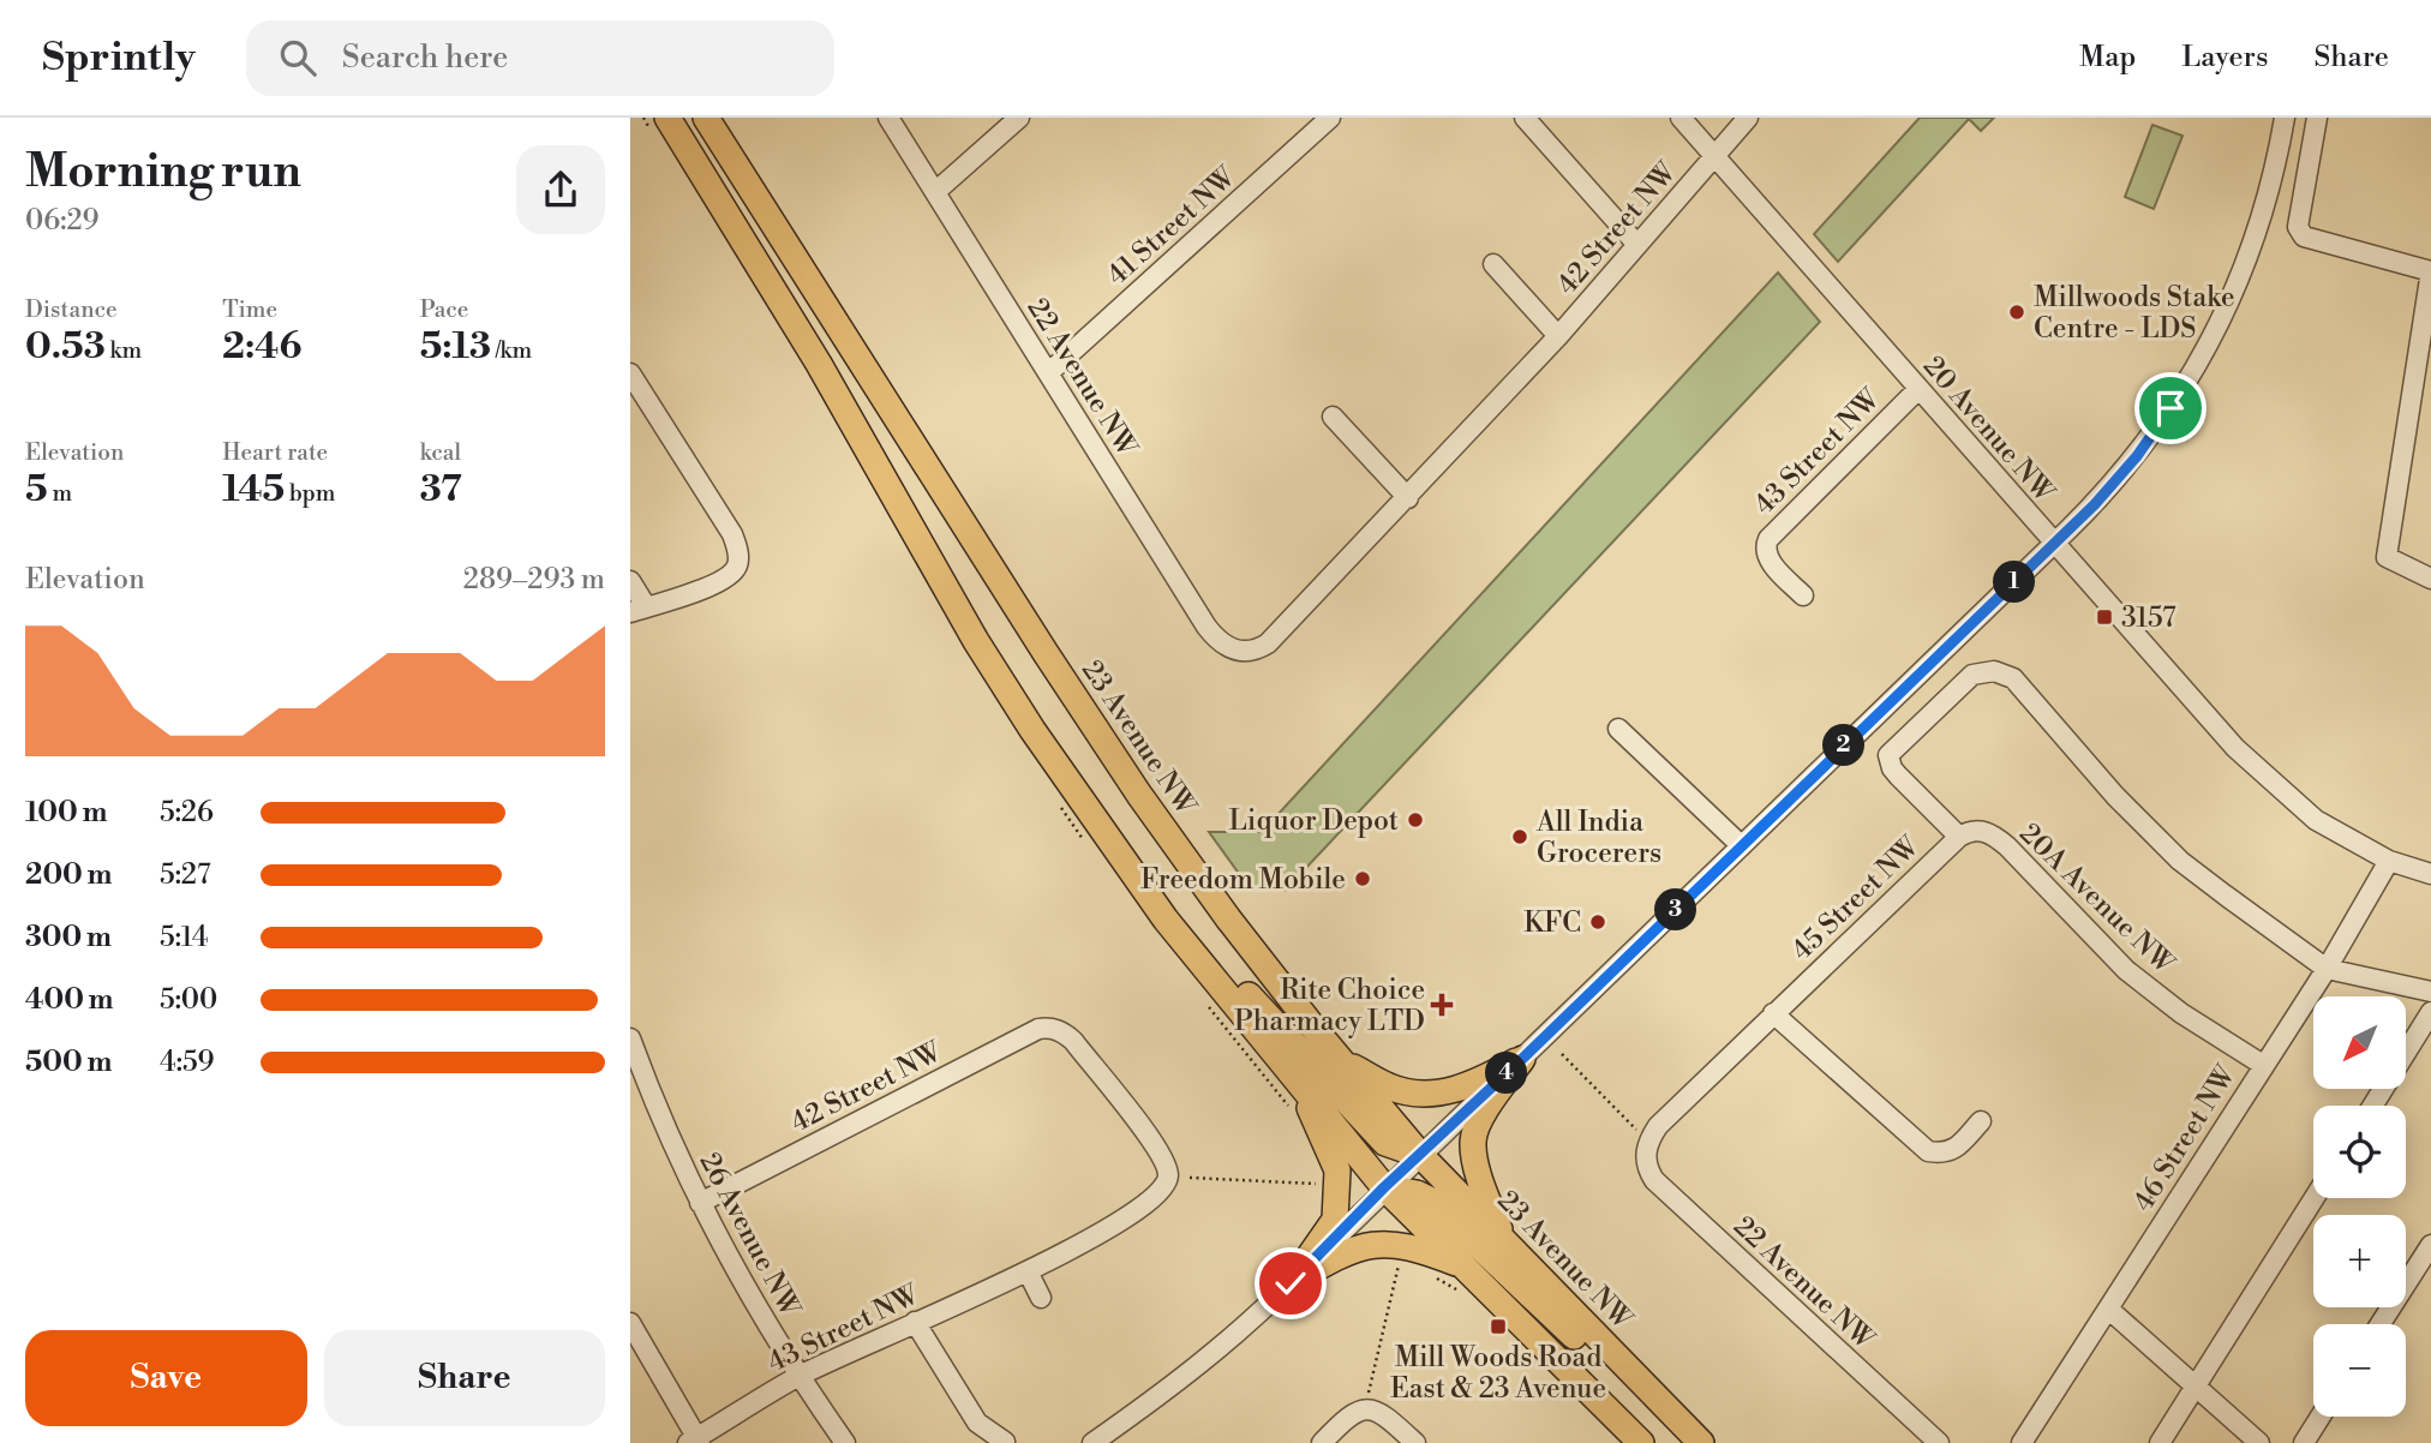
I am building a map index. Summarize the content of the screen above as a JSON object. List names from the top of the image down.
{
  "streets": {
    "main road": ["23 Avenue NW"],
    "street": [
      "41 Street NW",
      "42 Street NW",
      "22 Avenue NW",
      "20 Avenue NW",
      "43 Street NW",
      "45 Street NW",
      "20A Avenue NW",
      "46 Street NW",
      "26 Avenue NW"
    ]
  },
  "crossings": [
    ["41 Street NW", "22 Avenue NW"],
    ["42 Street NW", "22 Avenue NW"],
    ["42 Street NW", "20 Avenue NW"],
    ["42 Street NW", "43 Street NW"],
    ["42 Street NW", "26 Avenue NW"],
    ["22 Avenue NW", "45 Street NW"],
    ["20 Avenue NW", "43 Street NW"],
    ["20 Avenue NW", "46 Street NW"],
    ["43 Street NW", "26 Avenue NW"],
    ["45 Street NW", "20A Avenue NW"],
    ["20A Avenue NW", "46 Street NW"]
  ],
  "places": {
    "other": [
      "Millwoods Stake Centre - LDS",
      "Liquor Depot",
      "All India Grocerers",
      "Freedom Mobile",
      "KFC"
    ],
    "transit": ["3157", "Mill Woods Road East & 23 Avenue"],
    "health": ["Rite Choice Pharmacy LTD"]
  },
  "north": "bottom left",
  "page": {
    "header": "Sprintly",
    "search": "Search here",
    "nav": ["Map", "Layers", "Share"],
    "heading": ["Morning run", "06:29"],
    "stats": [
      ["Distance", "0.53 km"],
      ["Time", "2:46"],
      ["Pace", "5:13 /km"],
      ["Elevation", "5 m"],
      ["Heart rate", "145 bpm"],
      ["kcal", "37"]
    ],
    "chart": ["Elevation", "289–293 m"],
    "pins": [
      "1",
      "2",
      "3",
      "4"
    ],
    "list": [
      {
        "name": "100 m",
        "note": "5:26"
      },
      {
        "name": "200 m",
        "note": "5:27"
      },
      {
        "name": "300 m",
        "note": "5:14"
      },
      {
        "name": "400 m",
        "note": "5:00"
      },
      {
        "name": "500 m",
        "note": "4:59"
      }
    ],
    "map_buttons": ["+", "−"],
    "buttons": ["Save", "Share"]
  }
}
